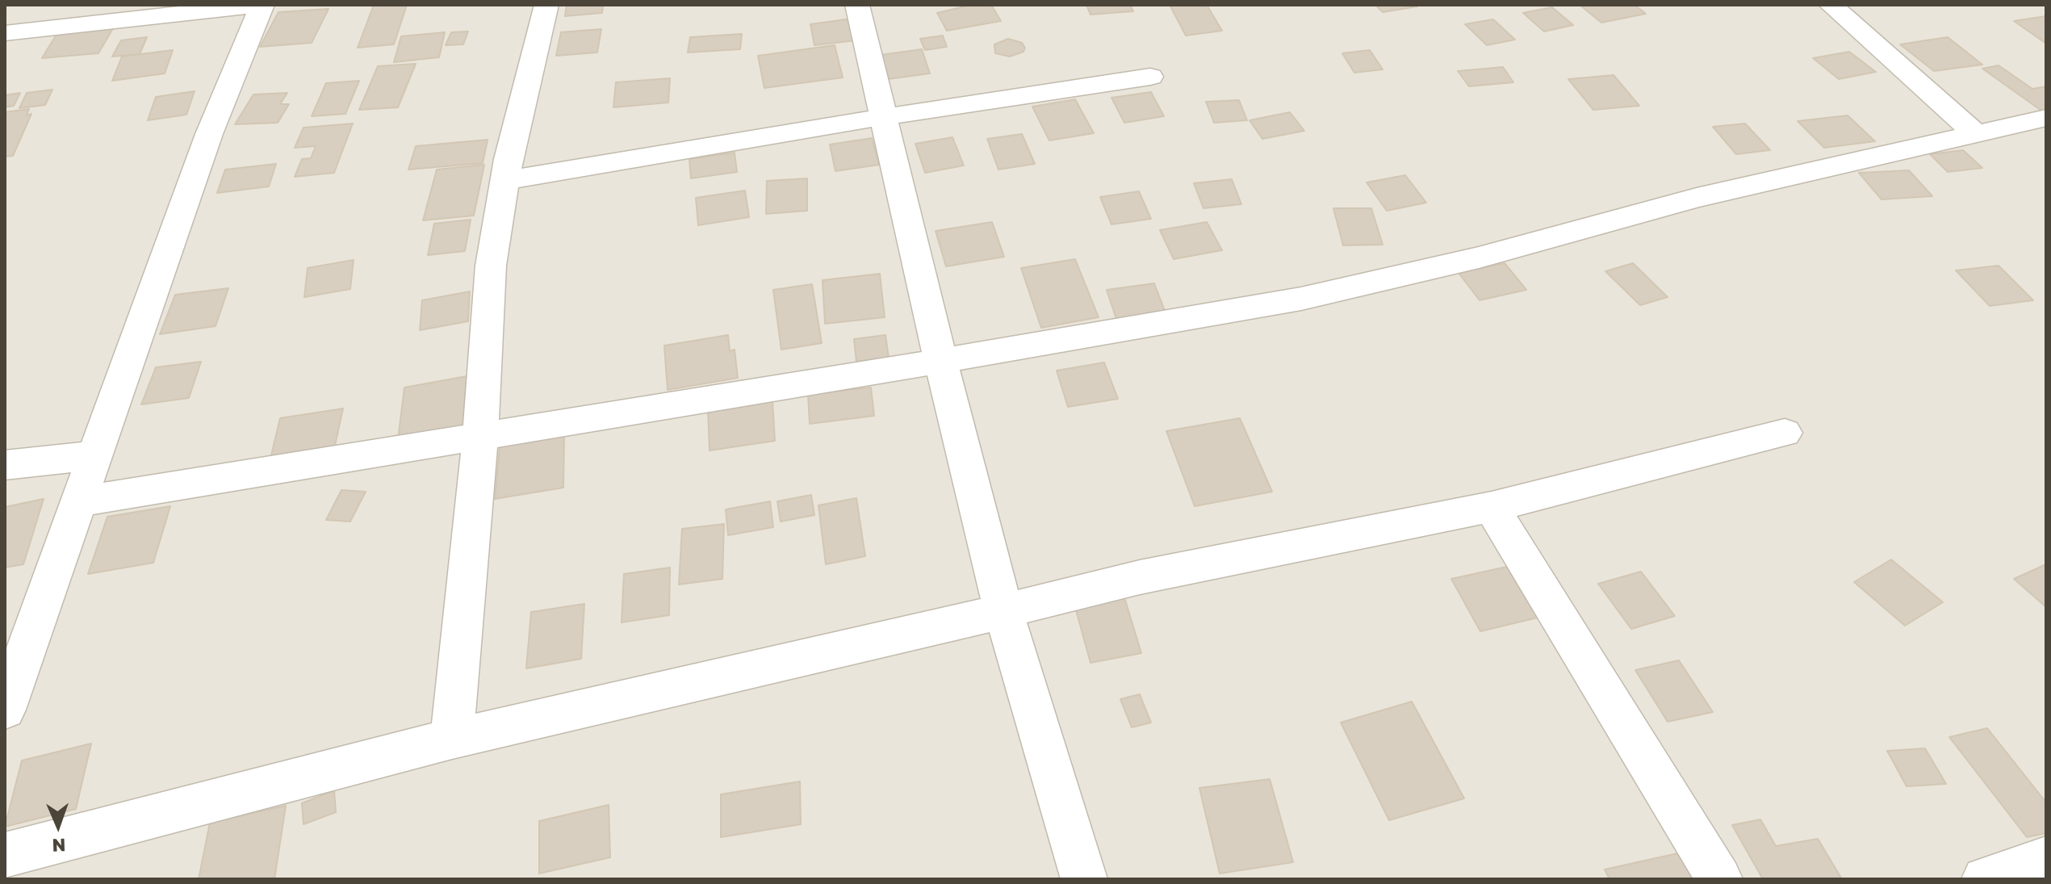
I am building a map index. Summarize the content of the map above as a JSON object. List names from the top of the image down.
{
  "north": "bottom"
}
